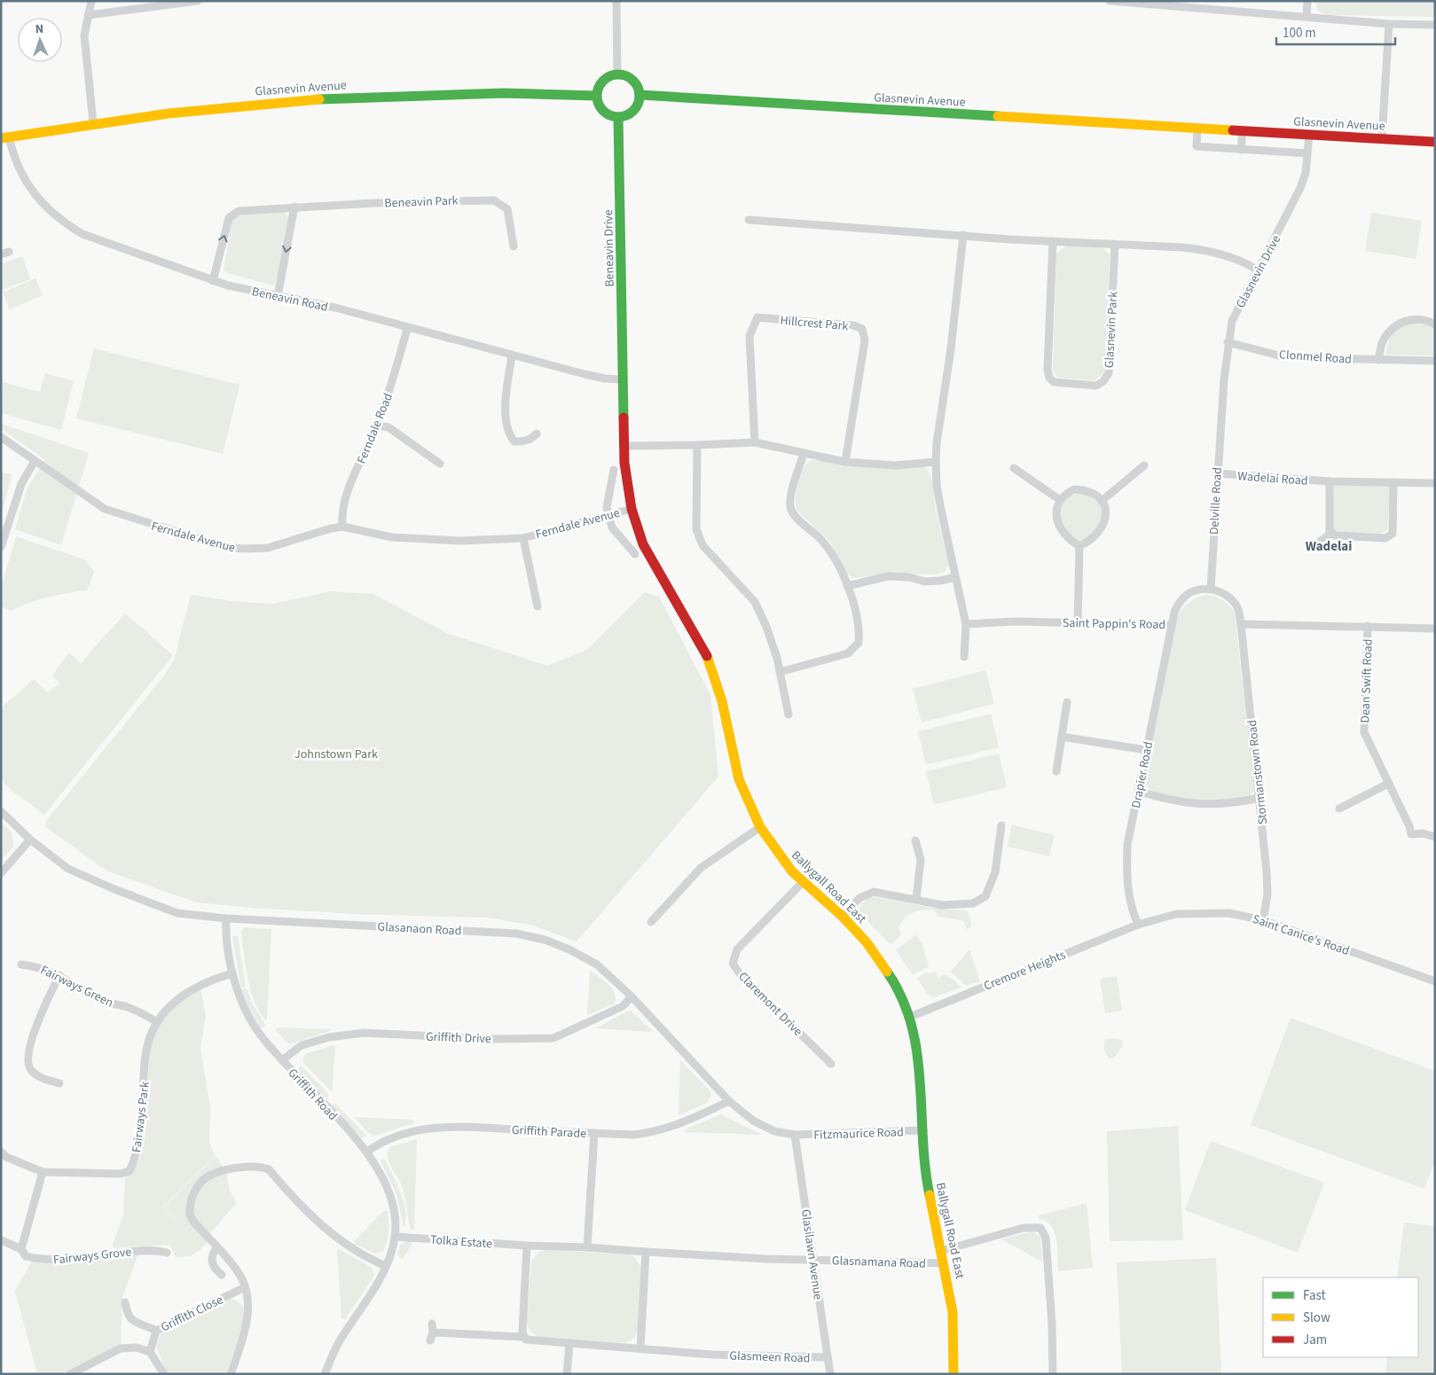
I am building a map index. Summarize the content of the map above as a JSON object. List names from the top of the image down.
{
  "streets": {
    "main road": ["Glasnevin Avenue", "Beneavin Drive", "Ballygall Road East"],
    "street": [
      "Beneavin Park",
      "Glasnevin Drive",
      "Beneavin Road",
      "Hillcrest Park",
      "Glasnevin Park",
      "Clonmel Road",
      "Ferndale Road",
      "Wadelai Road",
      "Delville Road",
      "Ferndale Avenue",
      "Saint Pappin's Road",
      "Dean Swift Road",
      "Stormanstown Road",
      "Drapier Road",
      "Glasanaon Road",
      "Saint Canice's Road",
      "Cremore Heights",
      "Fairways Green",
      "Claremont Drive",
      "Griffith Drive",
      "Griffith Road",
      "Fairways Park",
      "Griffith Parade",
      "Fitzmaurice Road",
      "Tolka Estate",
      "Glasilawn Avenue",
      "Fairways Grove",
      "Glasnamana Road",
      "Griffith Close",
      "Glasmeen Road"
    ]
  },
  "crossings": [
    ["Glasnevin Avenue", "Beneavin Drive"],
    ["Glasnevin Avenue", "Glasnevin Drive"],
    ["Glasnevin Avenue", "Beneavin Road"],
    ["Beneavin Park", "Beneavin Road"],
    ["Beneavin Drive", "Beneavin Road"],
    ["Beneavin Drive", "Ballygall Road East"],
    ["Glasnevin Drive", "Clonmel Road"],
    ["Glasnevin Drive", "Delville Road"],
    ["Beneavin Road", "Ferndale Road"],
    ["Beneavin Road", "Ballygall Road East"],
    ["Ferndale Road", "Ferndale Avenue"],
    ["Wadelai Road", "Delville Road"],
    ["Delville Road", "Saint Pappin's Road"],
    ["Ferndale Avenue", "Ballygall Road East"],
    ["Saint Pappin's Road", "Drapier Road"],
    ["Stormanstown Road", "Saint Canice's Road"],
    ["Drapier Road", "Saint Canice's Road"],
    ["Drapier Road", "Cremore Heights"],
    ["Ballygall Road East", "Cremore Heights"],
    ["Ballygall Road East", "Claremont Drive"],
    ["Ballygall Road East", "Fitzmaurice Road"],
    ["Ballygall Road East", "Glasnamana Road"],
    ["Glasanaon Road", "Griffith Drive"],
    ["Glasanaon Road", "Griffith Road"],
    ["Glasanaon Road", "Griffith Parade"],
    ["Glasanaon Road", "Fitzmaurice Road"],
    ["Glasanaon Road", "Glasilawn Avenue"],
    ["Saint Canice's Road", "Cremore Heights"],
    ["Fairways Green", "Fairways Park"],
    ["Griffith Drive", "Griffith Road"],
    ["Griffith Road", "Fairways Park"],
    ["Griffith Road", "Griffith Parade"],
    ["Griffith Road", "Tolka Estate"],
    ["Fitzmaurice Road", "Glasilawn Avenue"],
    ["Tolka Estate", "Glasnamana Road"],
    ["Glasilawn Avenue", "Glasnamana Road"],
    ["Glasilawn Avenue", "Glasmeen Road"]
  ],
  "districts": ["Wadelai"],
  "parks": ["Johnstown Park"],
  "legend": ["Fast", "Slow", "Jam"],
  "scale_bar": "100 m",
  "north": "top"
}
